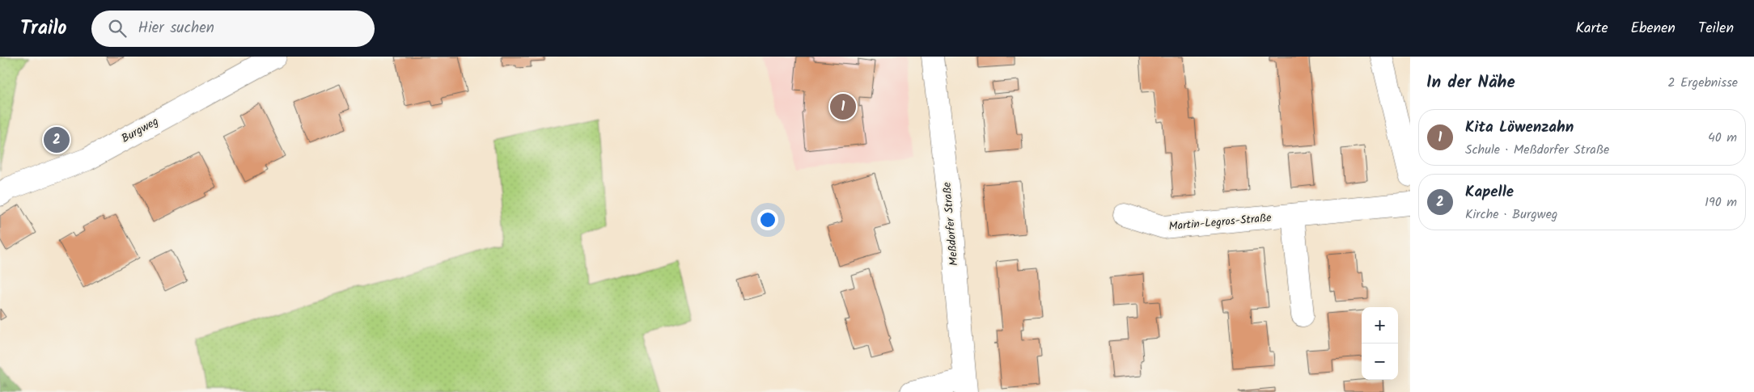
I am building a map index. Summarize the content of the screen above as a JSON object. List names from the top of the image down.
{
  "streets": {
    "street": ["Burgweg", "Martin-Legros-Straße", "Meßdorfer Straße"]
  },
  "page": {
    "header": "Trailo",
    "search": "Hier suchen",
    "nav": ["Karte", "Ebenen", "Teilen"],
    "heading": ["In der Nähe", "2 Ergebnisse"],
    "pins": ["1", "2"],
    "list": [
      {
        "mark": "1",
        "name": "Kita Löwenzahn",
        "note": "Schule · Meßdorfer Straße",
        "value": "40 m"
      },
      {
        "mark": "2",
        "name": "Kapelle",
        "note": "Kirche · Burgweg",
        "value": "190 m"
      }
    ],
    "map_buttons": ["+", "−"]
  }
}
